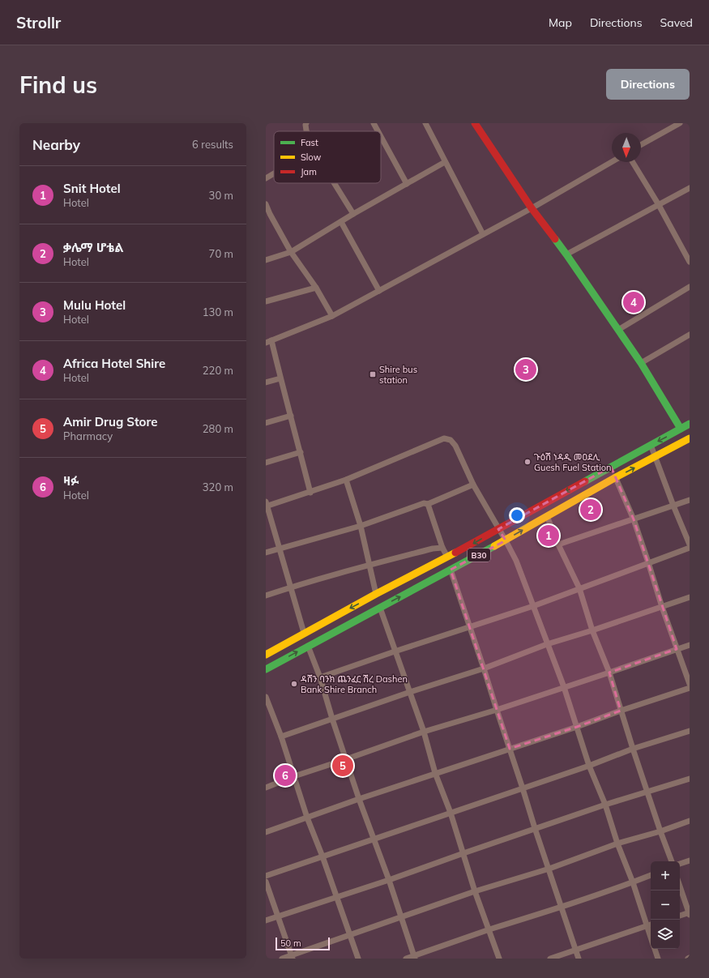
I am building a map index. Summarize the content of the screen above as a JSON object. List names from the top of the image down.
{
  "streets": {
    "main road": ["B30"]
  },
  "places": {
    "transit": ["Shire bus station"],
    "other": ["ጉዕሽ ነዳዲ መዐደሊ Guesh Fuel Station", "ዳሸን ባንክ ጨንፈር ሽረ Dashen Bank Shire Branch"]
  },
  "legend": ["Fast", "Slow", "Jam"],
  "scale_bar": "50 m",
  "north": "bottom",
  "page": {
    "header": "Strollr",
    "nav": ["Map", "Directions", "Saved"],
    "buttons": "Directions",
    "title": "Find us",
    "heading": ["Nearby", "6 results"],
    "list": [
      {
        "mark": "1",
        "name": "Snit Hotel",
        "note": "Hotel",
        "value": "30 m"
      },
      {
        "mark": "2",
        "name": "ቃሌማ ሆቴል",
        "note": "Hotel",
        "value": "70 m"
      },
      {
        "mark": "3",
        "name": "Mulu Hotel",
        "note": "Hotel",
        "value": "130 m"
      },
      {
        "mark": "4",
        "name": "Africa Hotel Shire",
        "note": "Hotel",
        "value": "220 m"
      },
      {
        "mark": "5",
        "name": "Amir Drug Store",
        "note": "Pharmacy",
        "value": "280 m"
      },
      {
        "mark": "6",
        "name": "ዛፉ",
        "note": "Hotel",
        "value": "320 m"
      }
    ],
    "pins": [
      "4",
      "3",
      "2",
      "1",
      "5",
      "6"
    ],
    "map_buttons": ["+", "−"],
    "scale": "50 m"
  }
}
